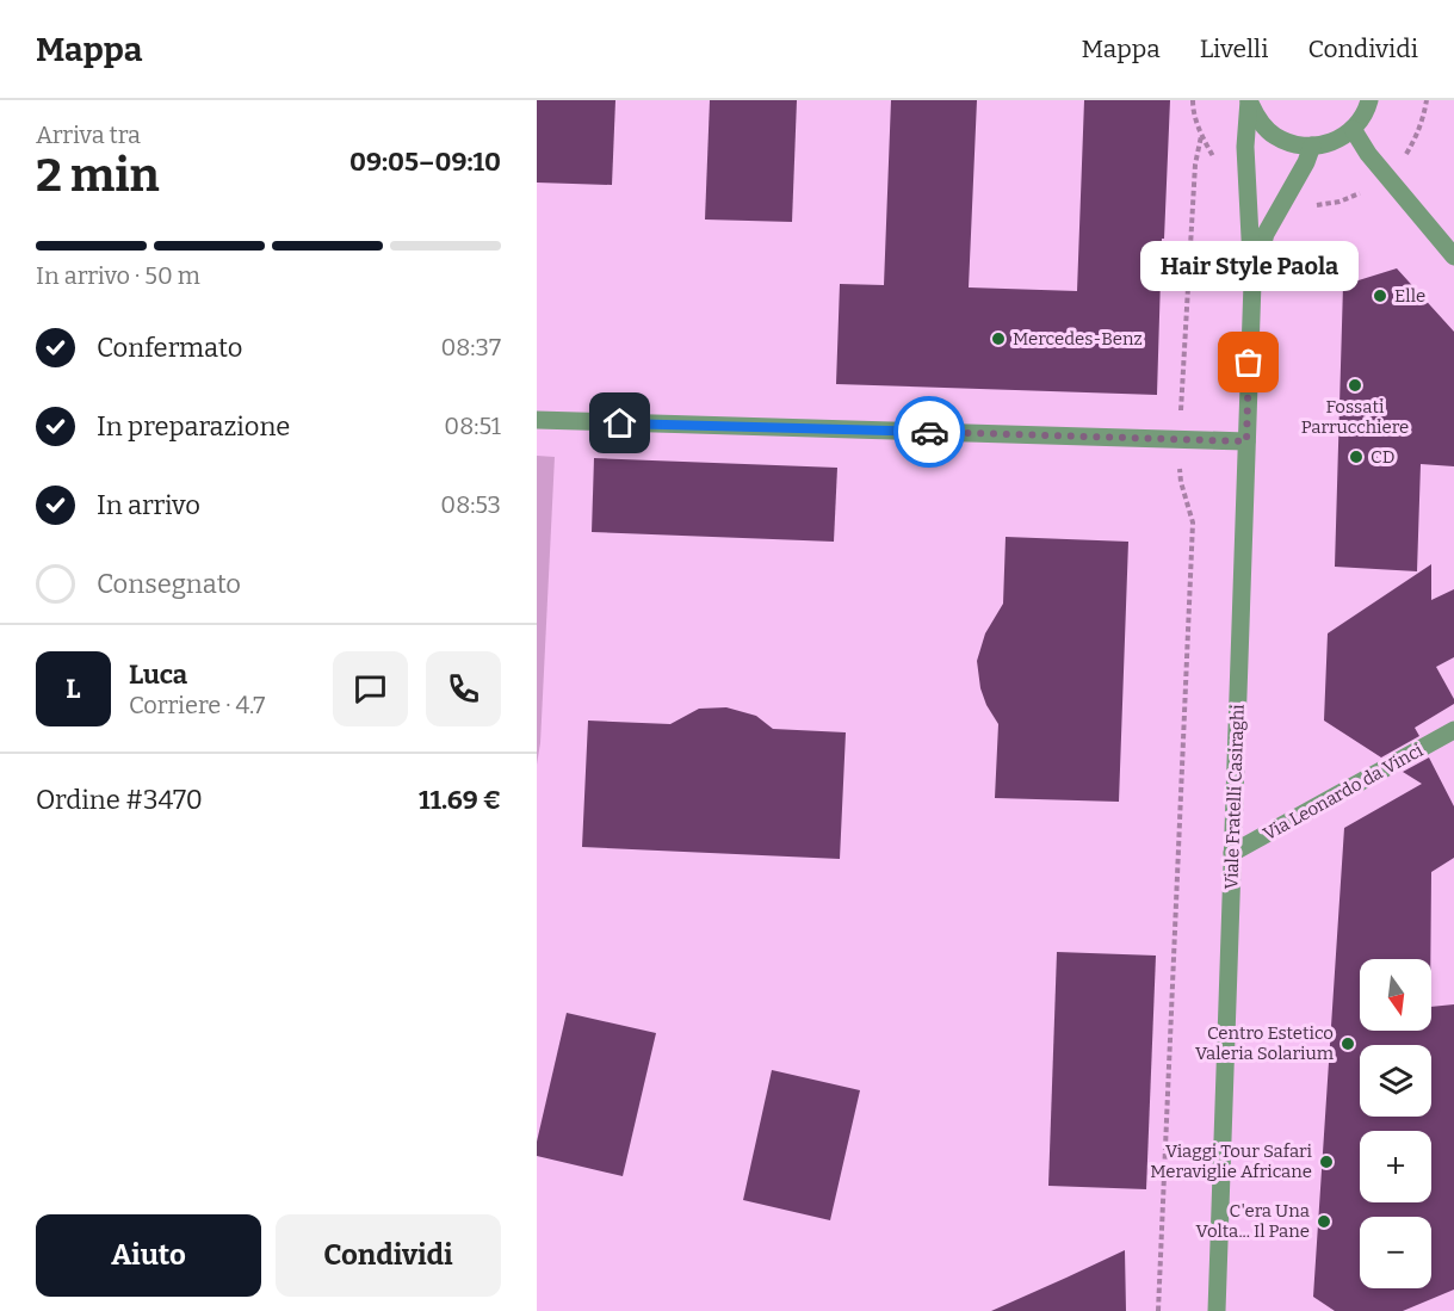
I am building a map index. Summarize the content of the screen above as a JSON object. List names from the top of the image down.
{
  "streets": {
    "street": ["Via Leonardo da Vinci", "Viale Fratelli Casiraghi"]
  },
  "crossings": [
    ["Via Leonardo da Vinci", "Viale Fratelli Casiraghi"]
  ],
  "places": [
    "Elle",
    "Mercedes-Benz",
    "Hair Style Paola",
    "Fossati Parrucchiere",
    "CD",
    "Centro Estetico Valeria Solarium",
    "Viaggi Tour Safari Meraviglie Africane",
    "C'era Una Volta... Il Pane"
  ],
  "north": "bottom",
  "page": {
    "header": "Mappa",
    "nav": ["Mappa", "Livelli", "Condividi"],
    "heading": ["2 min", "Arriva tra", "09:05–09:10"],
    "panel": [
      "Luca",
      "Corriere · 4.7",
      "Ordine #3470",
      "11.69 €"
    ],
    "bar": "In arrivo · 50 m",
    "bubble": "Hair Style Paola",
    "list": [
      ["Confermato", "08:37"],
      ["In preparazione", "08:51"],
      ["In arrivo", "08:53"],
      "Consegnato"
    ],
    "round": "L",
    "map_buttons": ["+", "−"],
    "buttons": ["Aiuto", "Condividi"]
  }
}
